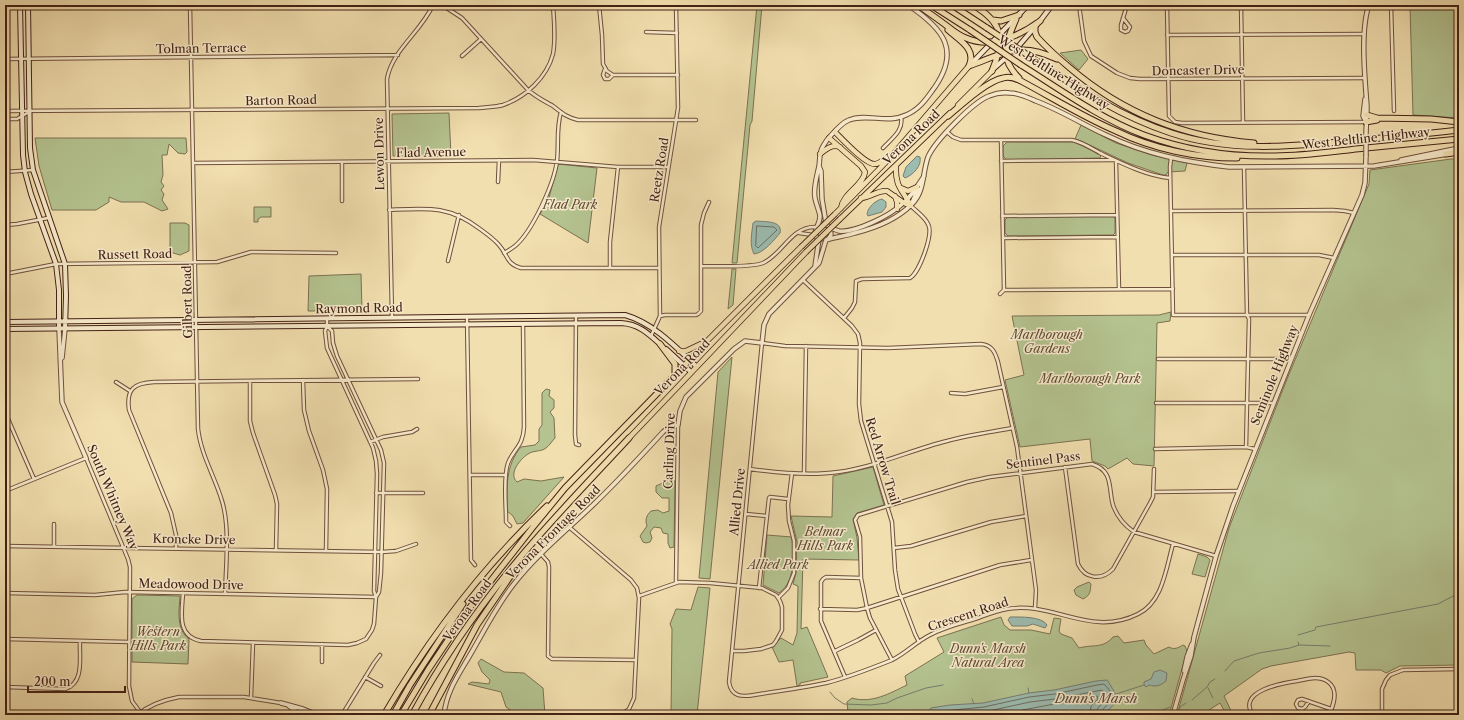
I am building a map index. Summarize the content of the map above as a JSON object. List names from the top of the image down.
{
  "streets": {
    "highway": ["West Beltline Highway", "Verona Road"],
    "main road": ["Raymond Road", "South Whitney Way"],
    "street": [
      "Tolman Terrace",
      "Doncaster Drive",
      "Barton Road",
      "Flad Avenue",
      "Lewon Drive",
      "Reetz Road",
      "Russett Road",
      "Gilbert Road",
      "Seminole Highway",
      "Carling Drive",
      "Sentinel Pass",
      "Red Arrow Trail",
      "Allied Drive",
      "Verona Frontage Road",
      "Kroncke Drive",
      "Meadowood Drive",
      "Crescent Road"
    ]
  },
  "crossings": [
    ["Tolman Terrace", "Lewon Drive"],
    ["Tolman Terrace", "Gilbert Road"],
    ["Tolman Terrace", "South Whitney Way"],
    ["Doncaster Drive", "Seminole Highway"],
    ["Barton Road", "Lewon Drive"],
    ["Barton Road", "Gilbert Road"],
    ["Barton Road", "South Whitney Way"],
    ["Verona Road", "Raymond Road"],
    ["Flad Avenue", "Lewon Drive"],
    ["Flad Avenue", "Reetz Road"],
    ["Flad Avenue", "Gilbert Road"],
    ["Lewon Drive", "Raymond Road"],
    ["Reetz Road", "Raymond Road"],
    ["Russett Road", "Gilbert Road"],
    ["Russett Road", "South Whitney Way"],
    ["Gilbert Road", "Raymond Road"],
    ["Gilbert Road", "Kroncke Drive"],
    ["Gilbert Road", "Meadowood Drive"],
    ["Raymond Road", "South Whitney Way"],
    ["Seminole Highway", "Sentinel Pass"],
    ["Carling Drive", "Allied Drive"],
    ["Carling Drive", "Verona Frontage Road"],
    ["Sentinel Pass", "Red Arrow Trail"],
    ["Sentinel Pass", "Crescent Road"],
    ["Red Arrow Trail", "Allied Drive"],
    ["Red Arrow Trail", "Crescent Road"],
    ["South Whitney Way", "Kroncke Drive"],
    ["South Whitney Way", "Meadowood Drive"],
    ["Allied Drive", "Crescent Road"]
  ],
  "water": ["Dunn's Marsh"],
  "parks": [
    "Flad Park",
    "Marlborough Gardens",
    "Marlborough Park",
    "Belmar Hills Park",
    "Allied Park",
    "Western Hills Park",
    "Dunn's Marsh Natural Area"
  ],
  "scale_bar": "200 m"
}
